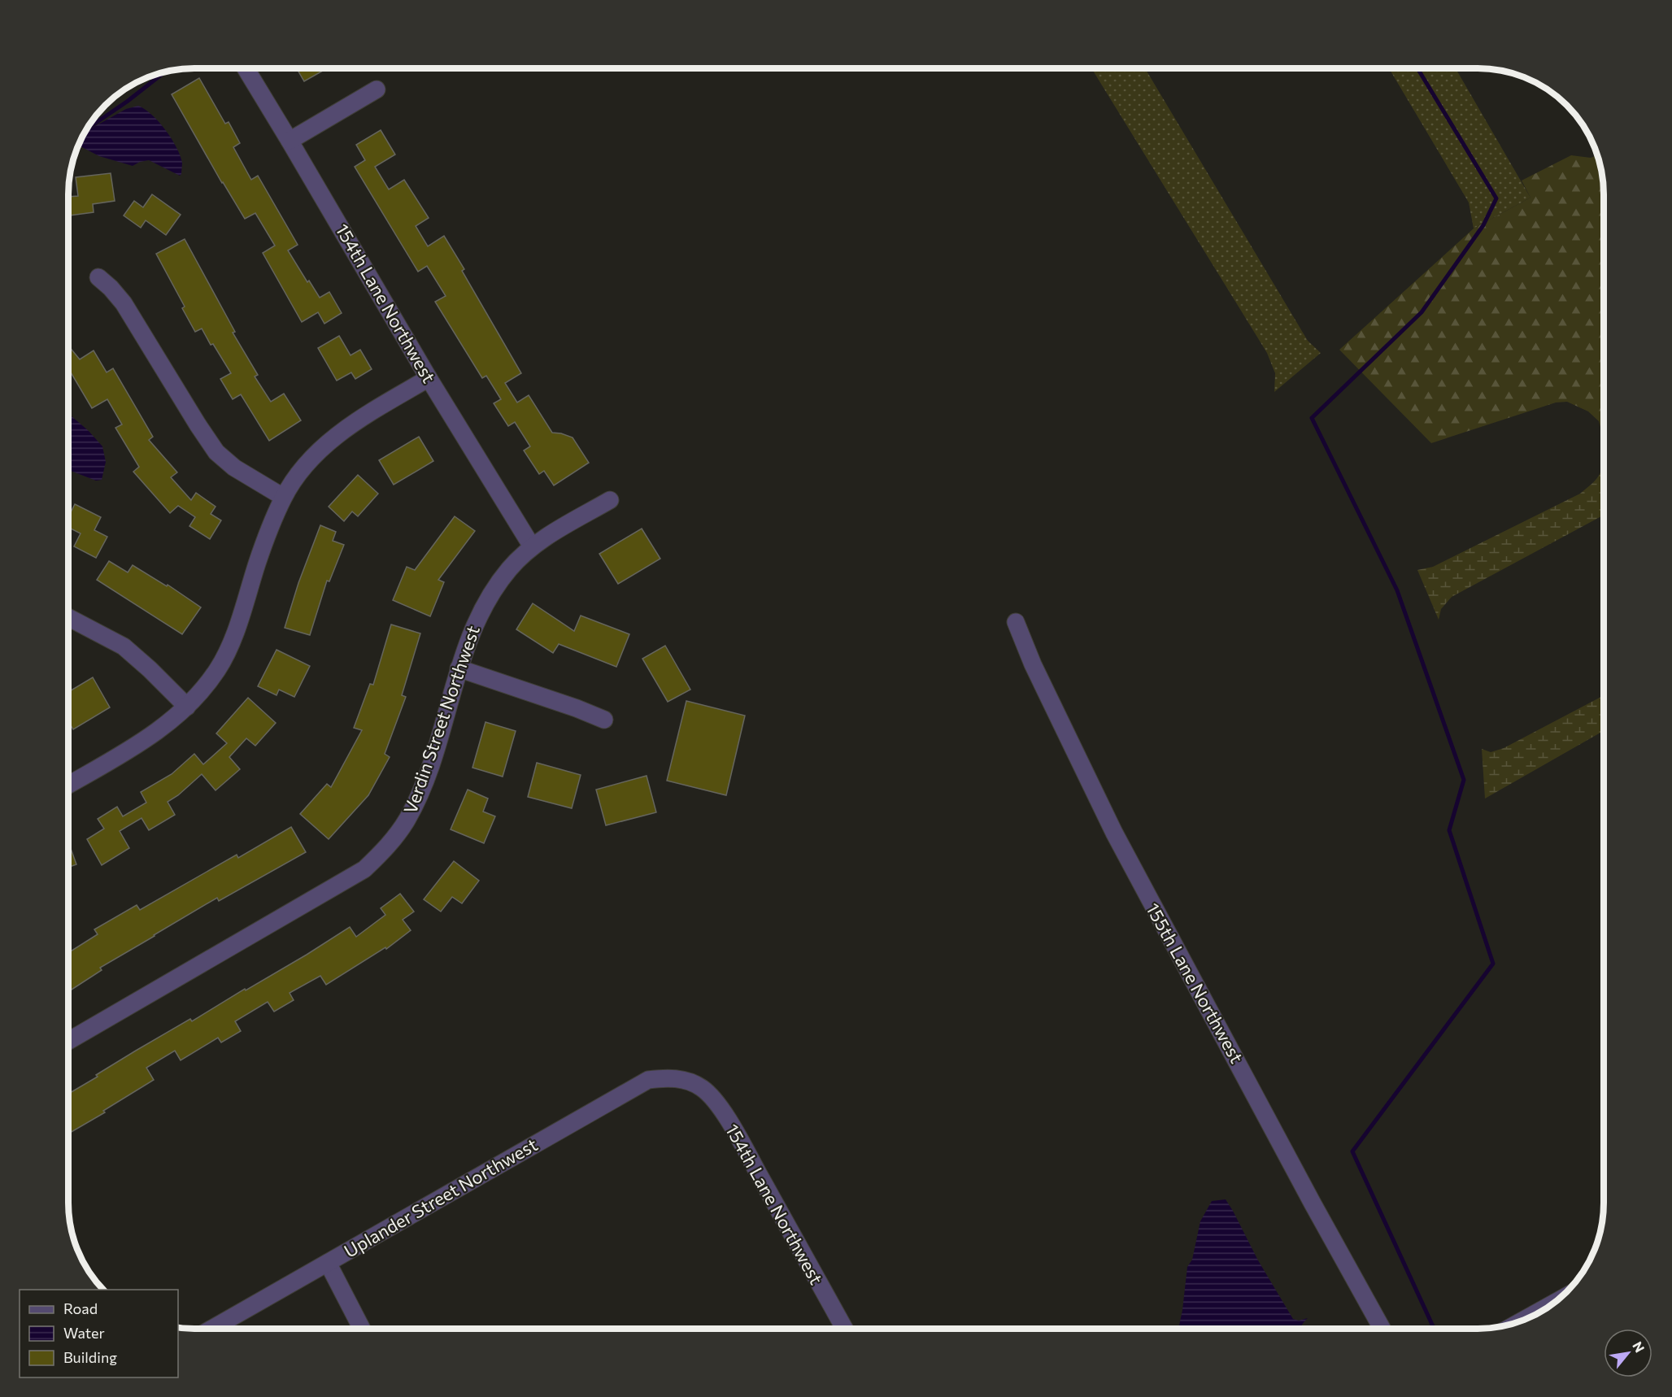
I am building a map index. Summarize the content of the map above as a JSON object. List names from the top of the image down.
{
  "streets": {
    "street": [
      "154th Lane Northwest",
      "Verdin Street Northwest",
      "155th Lane Northwest",
      "Uplander Street Northwest"
    ]
  },
  "crossings": [
    ["154th Lane Northwest", "Verdin Street Northwest"],
    ["154th Lane Northwest", "Uplander Street Northwest"]
  ],
  "legend": ["Road", "Water", "Building"],
  "north": "top right"
}
